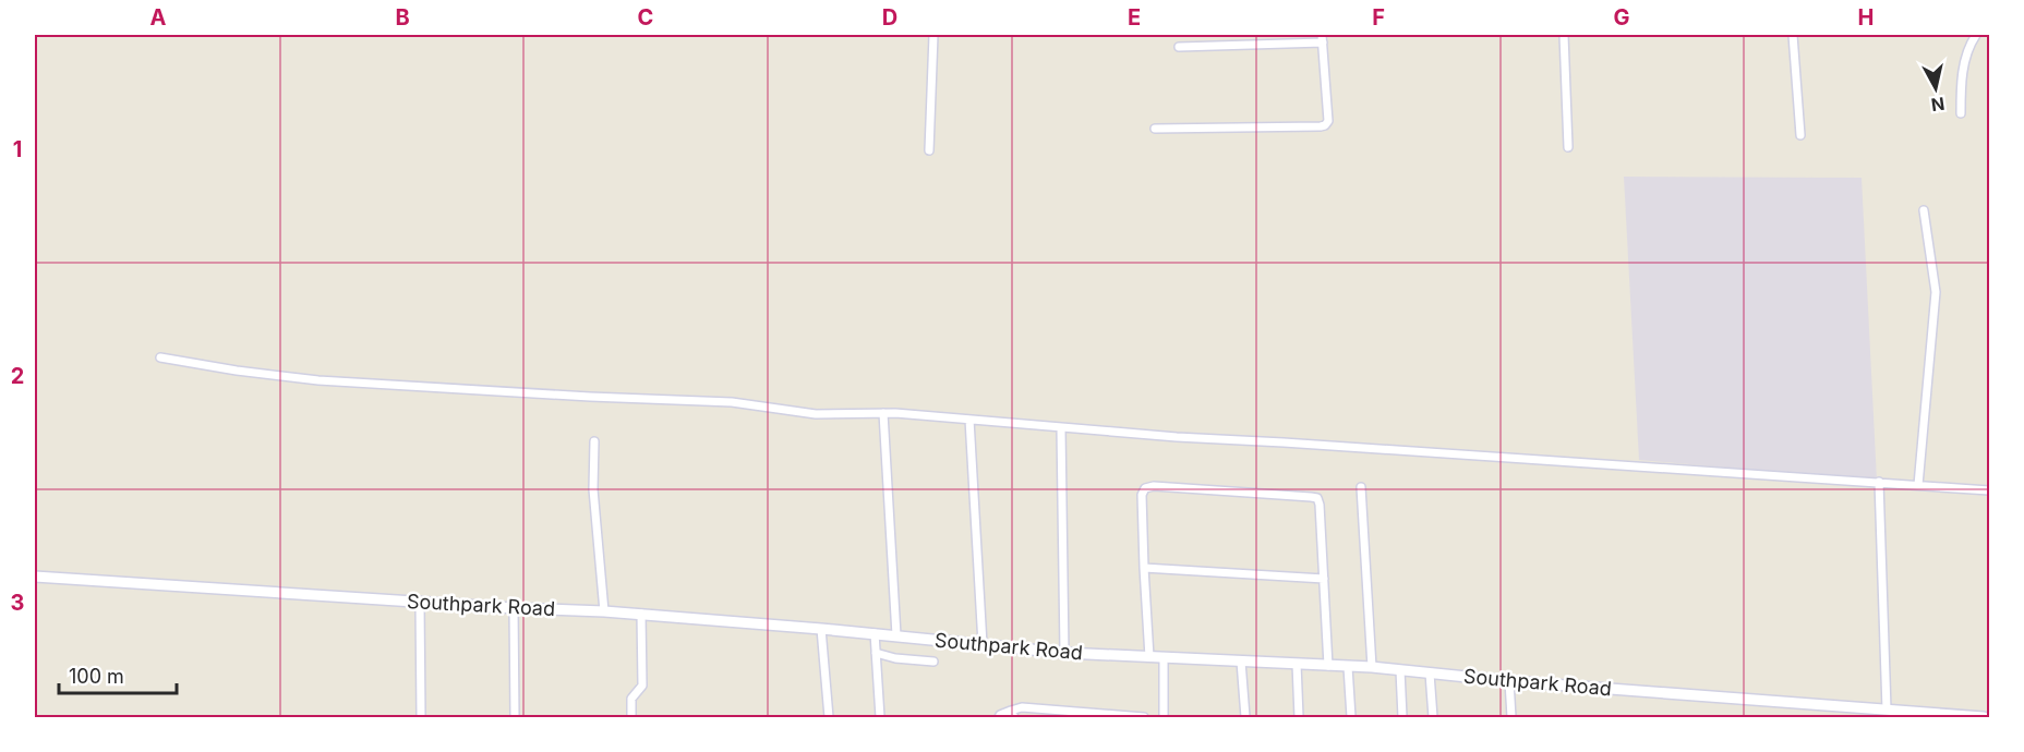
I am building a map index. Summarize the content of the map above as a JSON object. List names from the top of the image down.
{
  "streets": {
    "street": ["Southpark Road"]
  },
  "scale_bar": "100 m",
  "north": "bottom",
  "grid": {
    "columns": [
      "A",
      "B",
      "C",
      "D",
      "E",
      "F",
      "G",
      "H"
    ],
    "rows": ["1", "2", "3"]
  }
}
